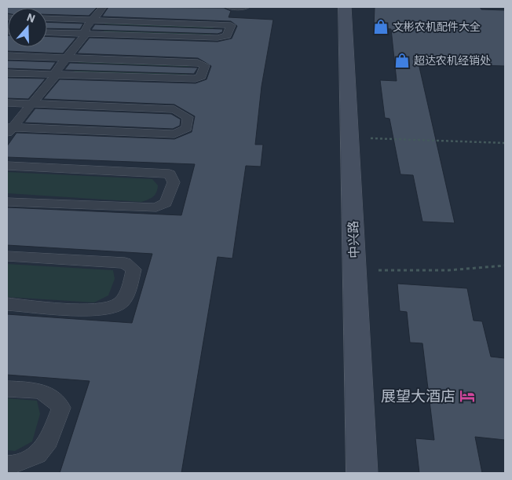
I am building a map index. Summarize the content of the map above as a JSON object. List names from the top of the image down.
{
  "streets": {
    "main road": ["中兴路"]
  },
  "places": {
    "shop": ["文彬农机配件大全", "超达农机经销处"],
    "hotel": ["展望大酒店"]
  },
  "north": "top"
}
